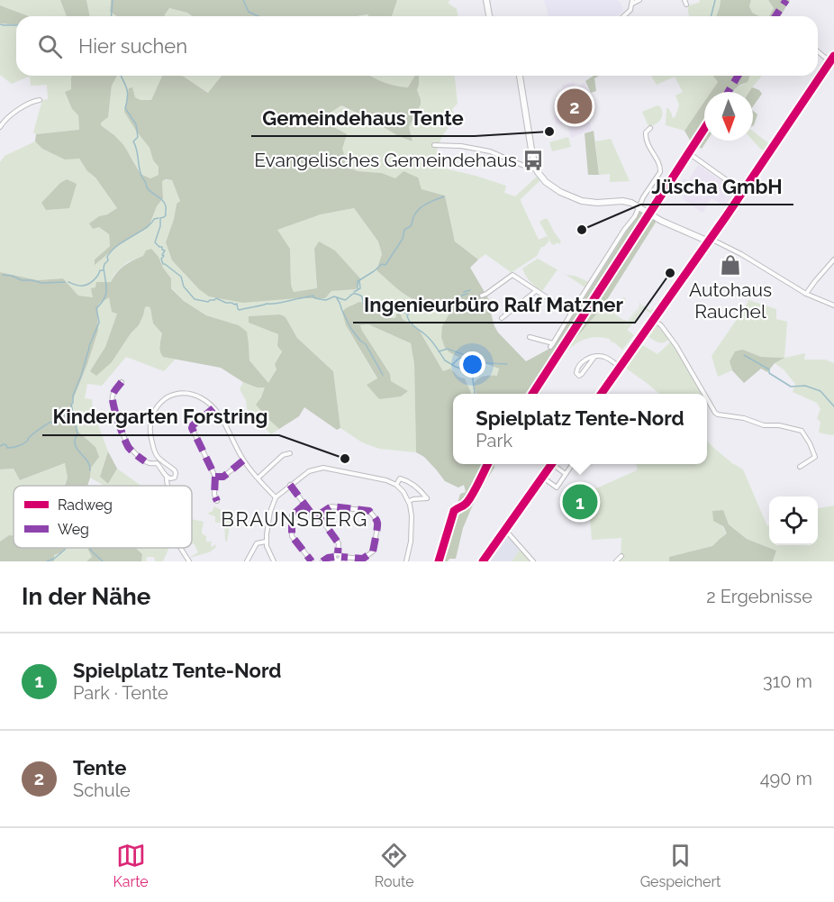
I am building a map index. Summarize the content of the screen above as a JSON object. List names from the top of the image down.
{
  "districts": ["BRAUNSBERG"],
  "places": {
    "other": [
      "Gemeindehaus Tente",
      "Jüscha GmbH",
      "Ingenieurbüro Ralf Matzner",
      "Kindergarten Forstring"
    ],
    "bus stop": ["Evangelisches Gemeindehaus"],
    "shop": ["Autohaus Rauchel"]
  },
  "legend": ["Radweg", "Weg"],
  "north": "bottom",
  "page": {
    "search": "Hier suchen",
    "pins": ["2", "1"],
    "popup": ["Spielplatz Tente-Nord", "Park"],
    "heading": ["In der Nähe", "2 Ergebnisse"],
    "list": [
      {
        "mark": "1",
        "name": "Spielplatz Tente-Nord",
        "note": "Park · Tente",
        "value": "310 m"
      },
      {
        "mark": "2",
        "name": "Tente",
        "note": "Schule",
        "value": "490 m"
      }
    ],
    "nav": ["Karte", "Route", "Gespeichert"]
  }
}
